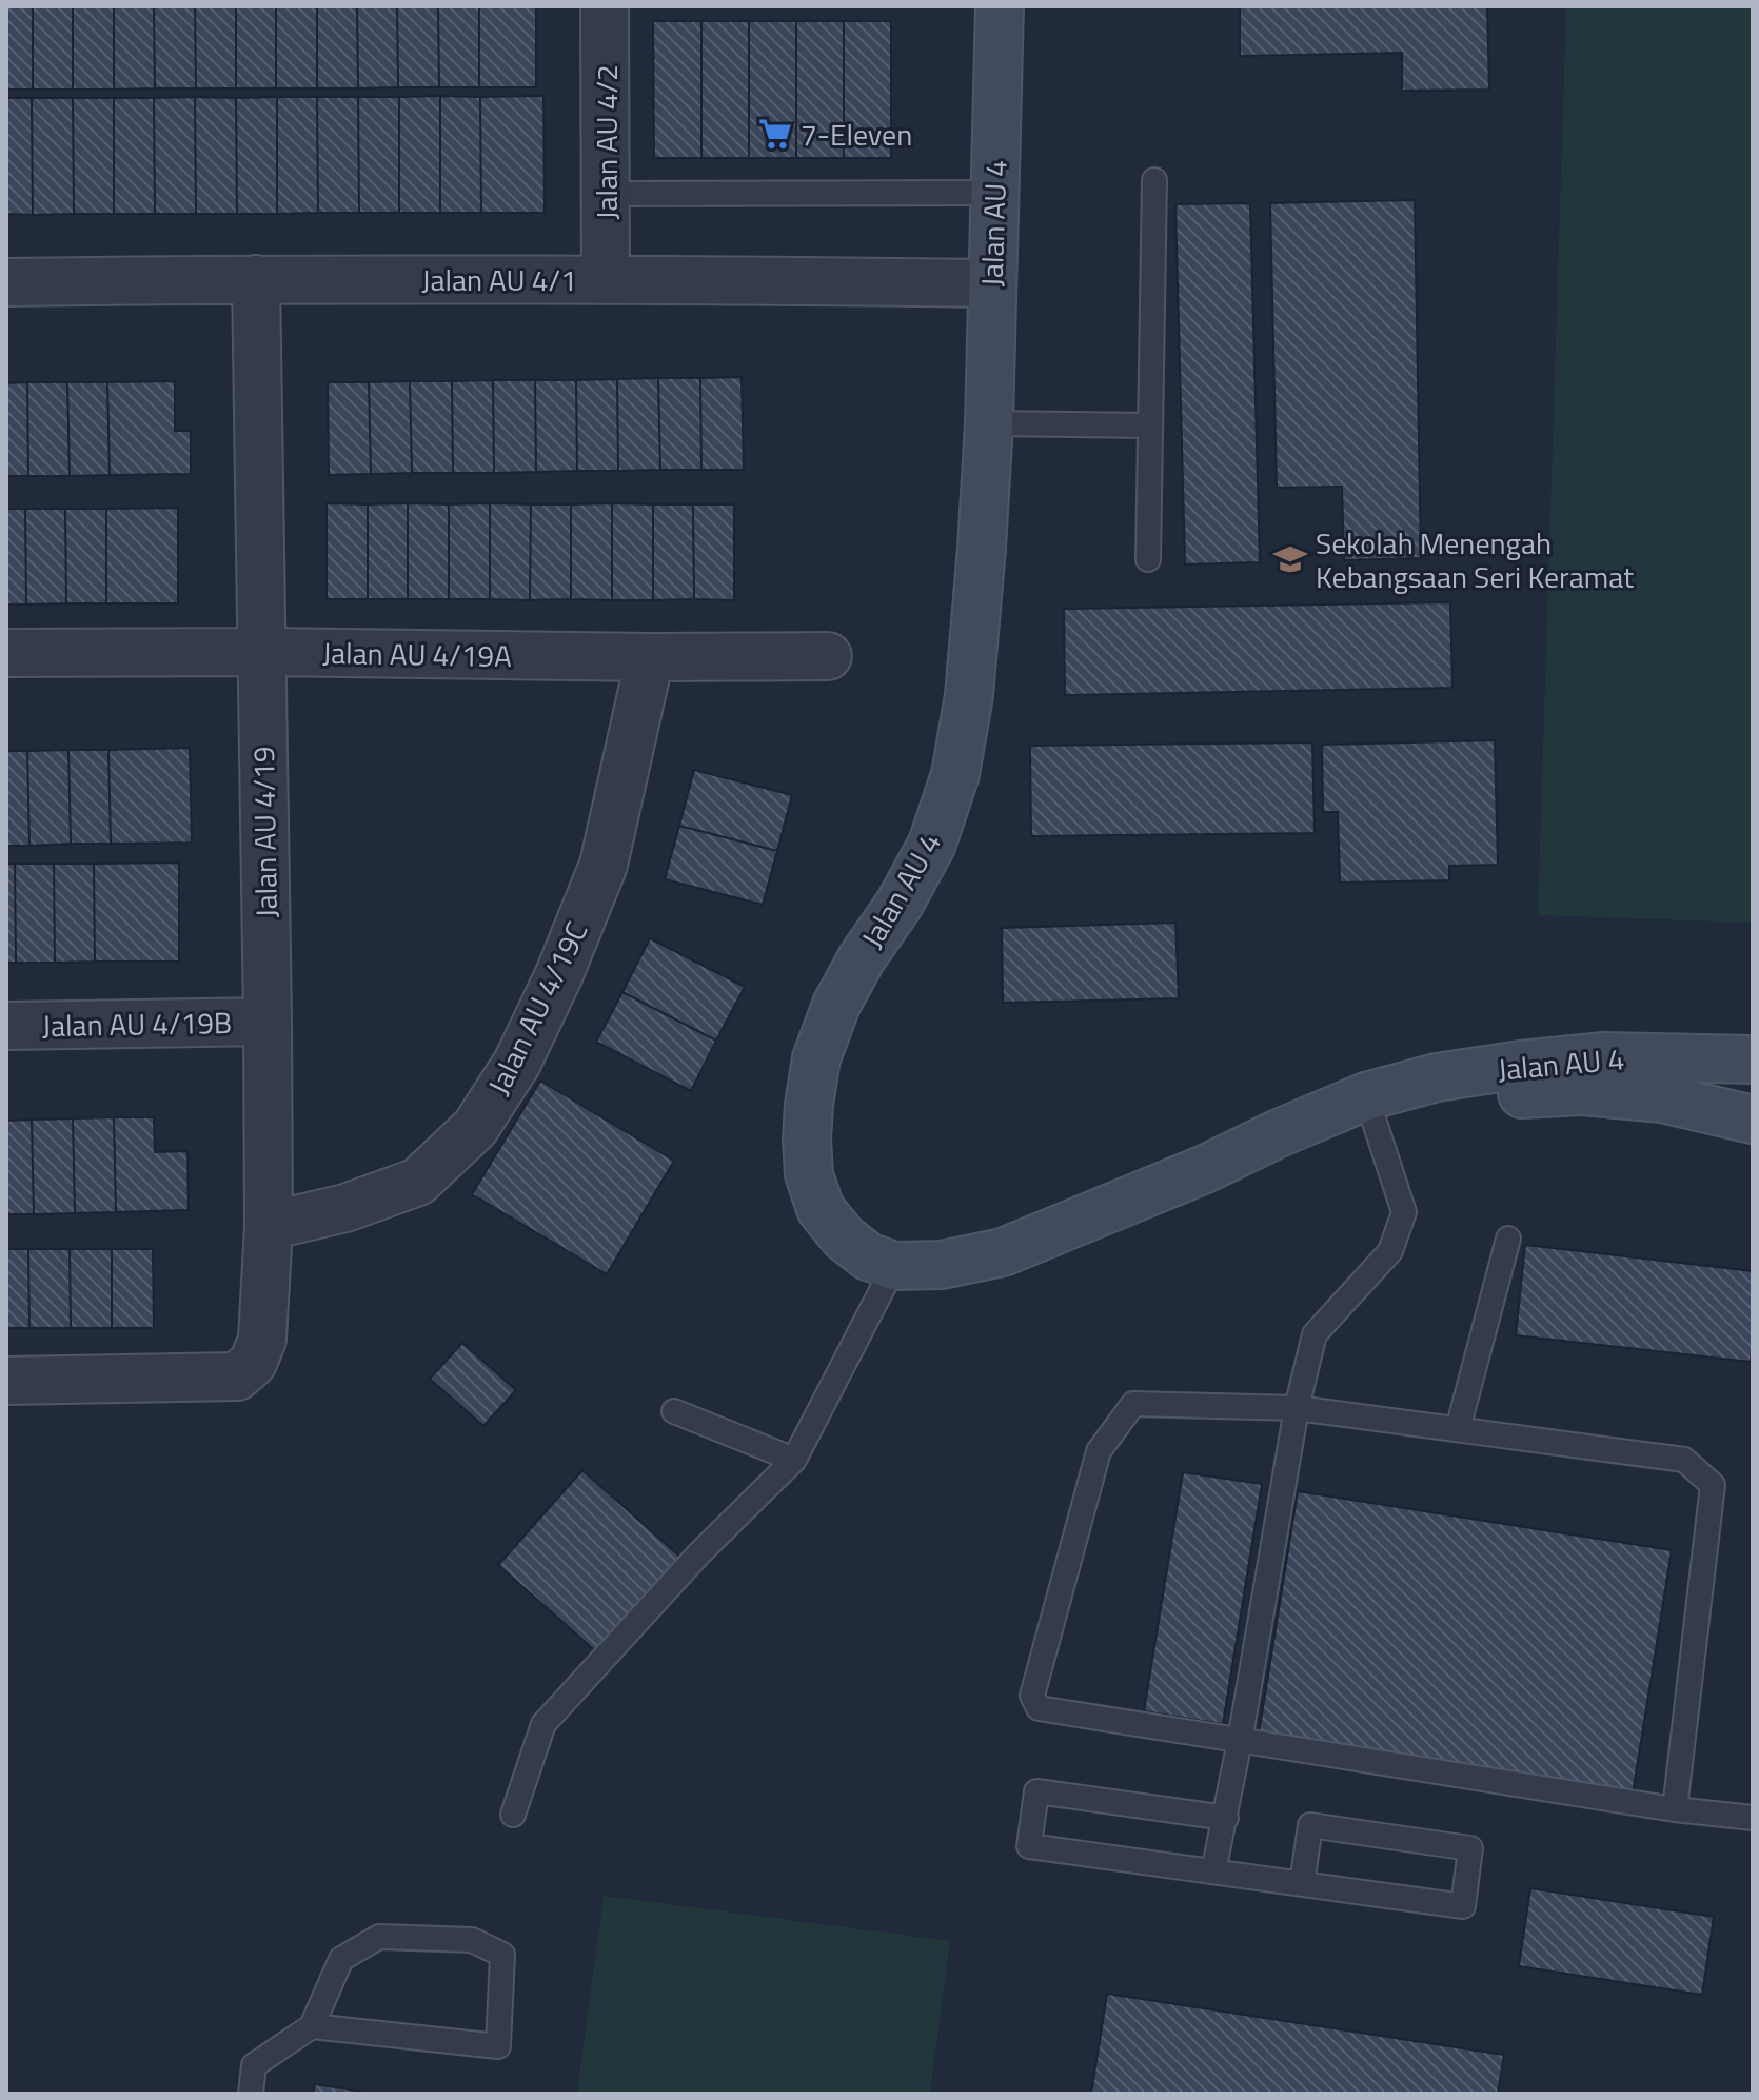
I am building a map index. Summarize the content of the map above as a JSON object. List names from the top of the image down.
{
  "streets": {
    "main road": ["Jalan AU 4"],
    "street": [
      "Jalan AU 4/2",
      "Jalan AU 4/1",
      "Jalan AU 4/19A",
      "Jalan AU 4/19",
      "Jalan AU 4/19C",
      "Jalan AU 4/19B"
    ]
  },
  "crossings": [
    ["Jalan AU 4/2", "Jalan AU 4/1"],
    ["Jalan AU 4", "Jalan AU 4/1"],
    ["Jalan AU 4/1", "Jalan AU 4/19"],
    ["Jalan AU 4/19A", "Jalan AU 4/19"],
    ["Jalan AU 4/19A", "Jalan AU 4/19C"],
    ["Jalan AU 4/19", "Jalan AU 4/19C"],
    ["Jalan AU 4/19", "Jalan AU 4/19B"]
  ],
  "places": {
    "supermarket": ["7-Eleven"],
    "school or university": ["Sekolah Menengah Kebangsaan Seri Keramat"]
  }
}
